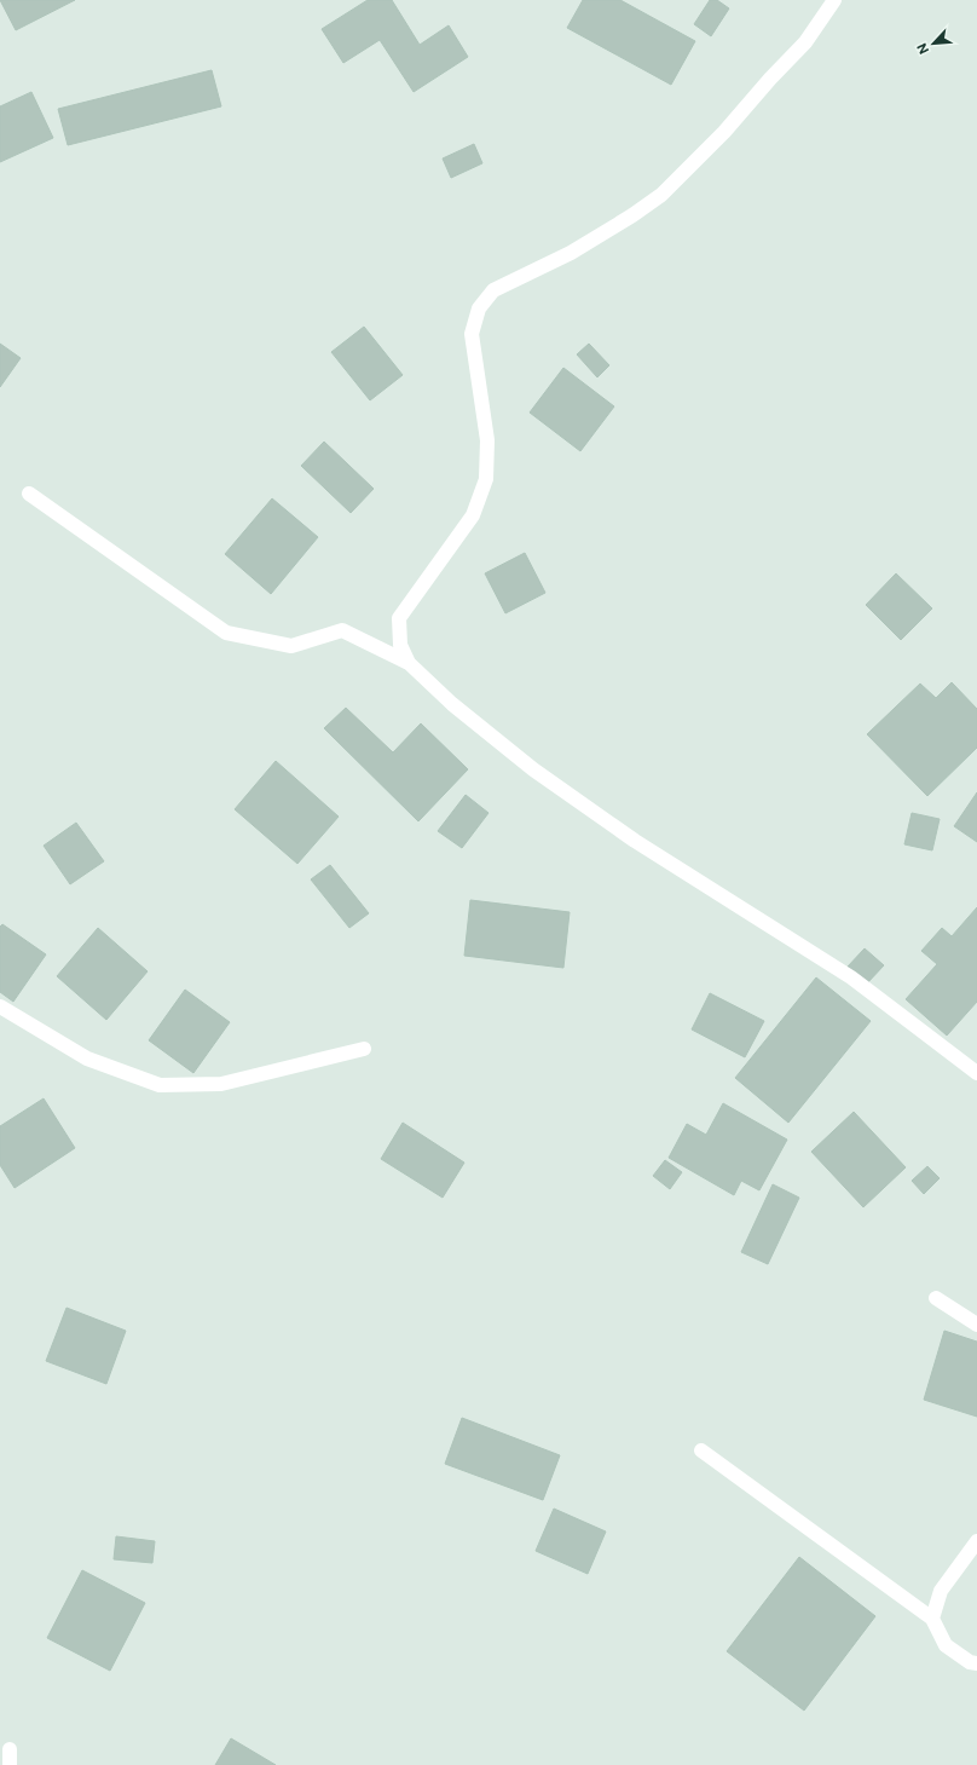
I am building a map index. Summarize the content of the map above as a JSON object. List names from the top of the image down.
{
  "north": "bottom left"
}
